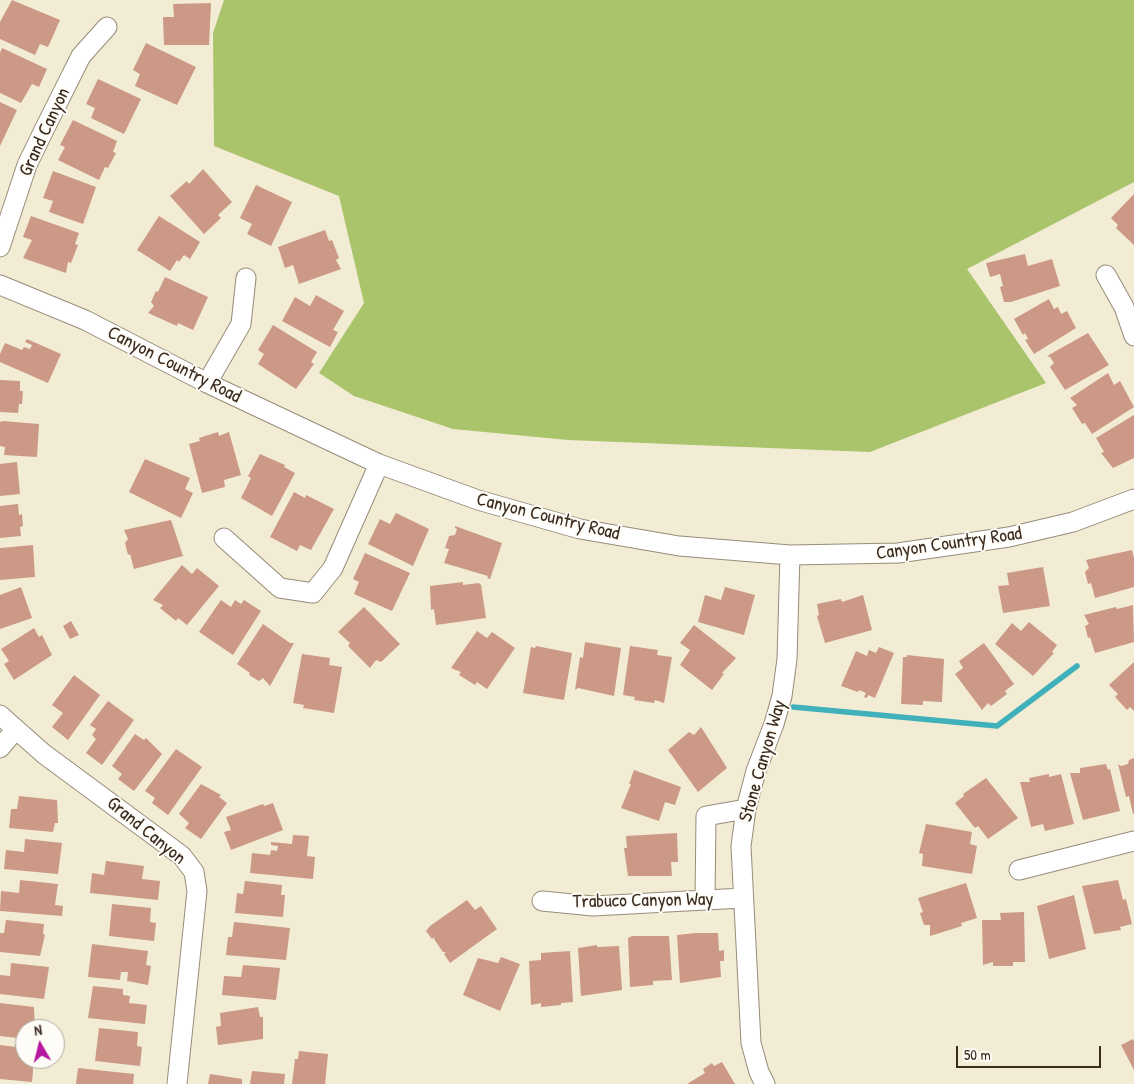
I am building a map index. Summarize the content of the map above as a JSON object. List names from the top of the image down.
{
  "streets": {
    "street": [
      "Grand Canyon",
      "Canyon Country Road",
      "Stone Canyon Way",
      "Trabuco Canyon Way"
    ]
  },
  "crossings": [
    ["Canyon Country Road", "Stone Canyon Way"],
    ["Stone Canyon Way", "Trabuco Canyon Way"]
  ],
  "scale_bar": "50 m",
  "north": "top"
}
